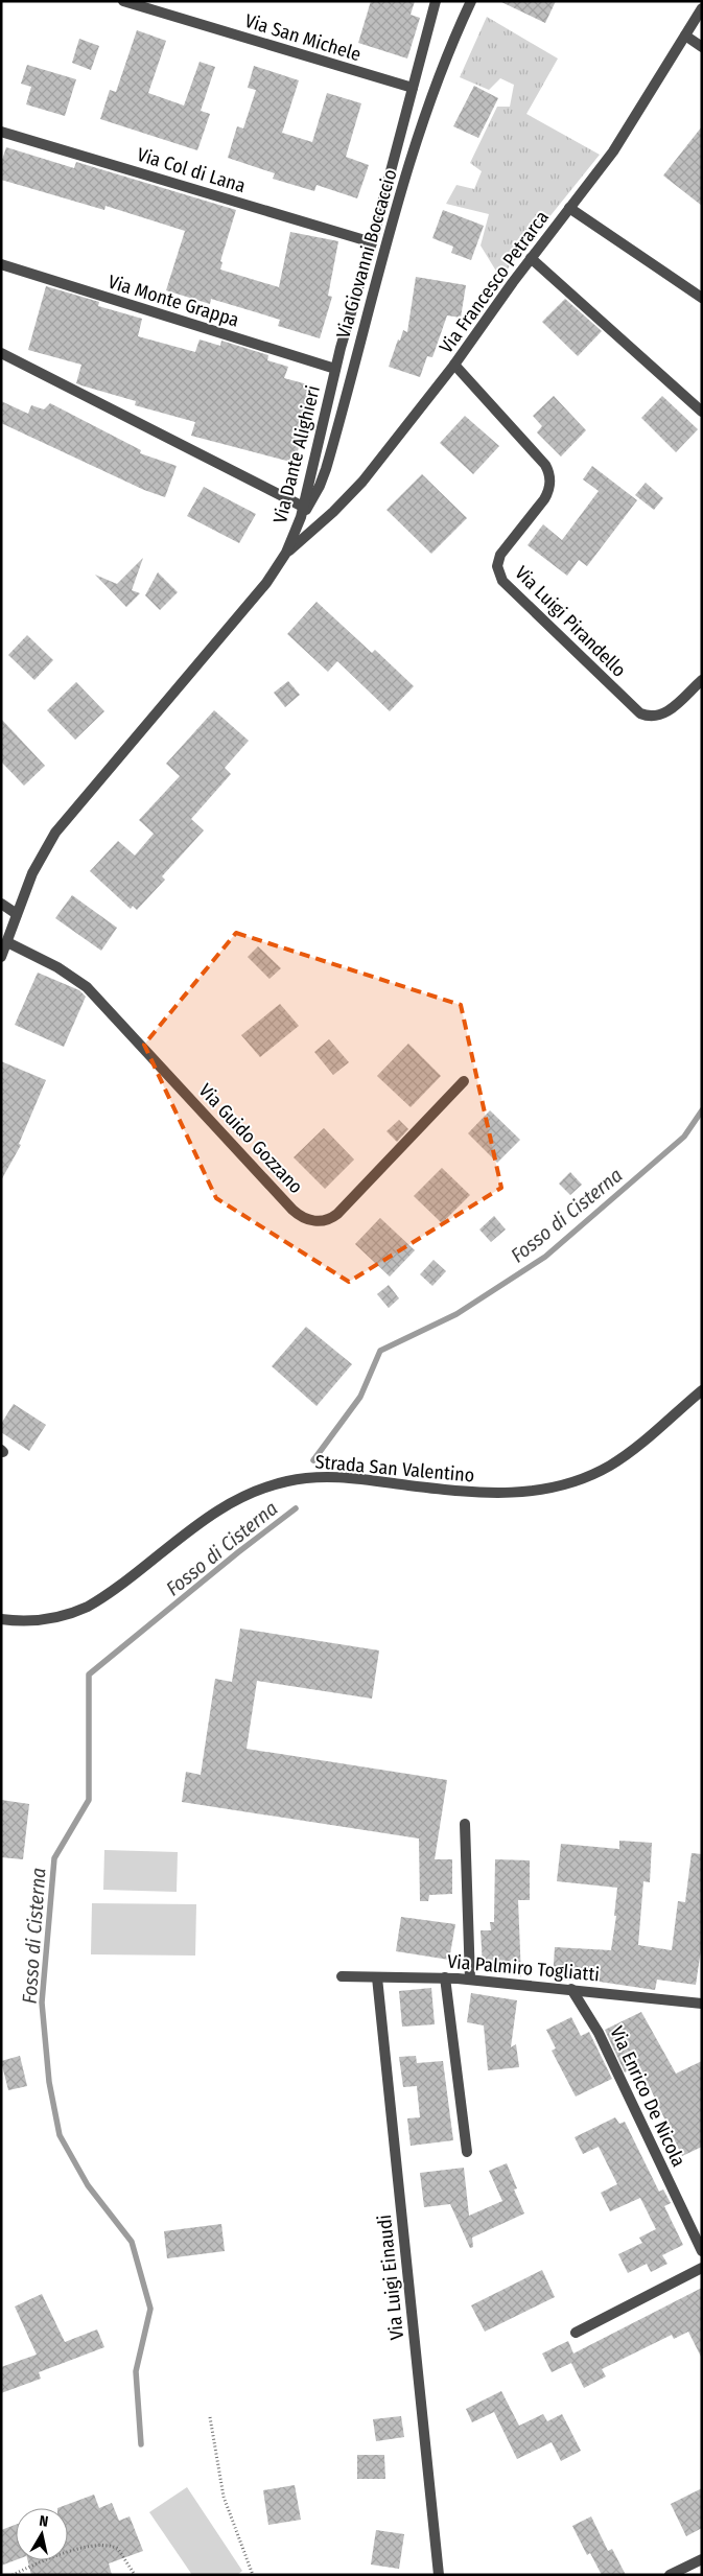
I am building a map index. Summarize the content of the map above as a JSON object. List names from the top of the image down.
{
  "streets": {
    "street": [
      "Via San Michele",
      "Via Col di Lana",
      "Via Giovanni Boccaccio",
      "Via Francesco Petrarca",
      "Via Monte Grappa",
      "Via Dante Alighieri",
      "Via Luigi Pirandello",
      "Via Guido Gozzano",
      "Strada San Valentino",
      "Via Palmiro Togliatti",
      "Via Enrico De Nicola",
      "Via Luigi Einaudi"
    ]
  },
  "crossings": [
    ["Via San Michele", "Via Dante Alighieri"],
    ["Via Col di Lana", "Via Dante Alighieri"],
    ["Via Giovanni Boccaccio", "Via Dante Alighieri"],
    ["Via Francesco Petrarca", "Via Dante Alighieri"],
    ["Via Francesco Petrarca", "Via Luigi Pirandello"],
    ["Via Monte Grappa", "Via Dante Alighieri"],
    ["Via Dante Alighieri", "Via Guido Gozzano"],
    ["Via Palmiro Togliatti", "Via Enrico De Nicola"],
    ["Via Palmiro Togliatti", "Via Luigi Einaudi"]
  ],
  "water": ["Fosso di Cisterna"],
  "north": "top"
}
